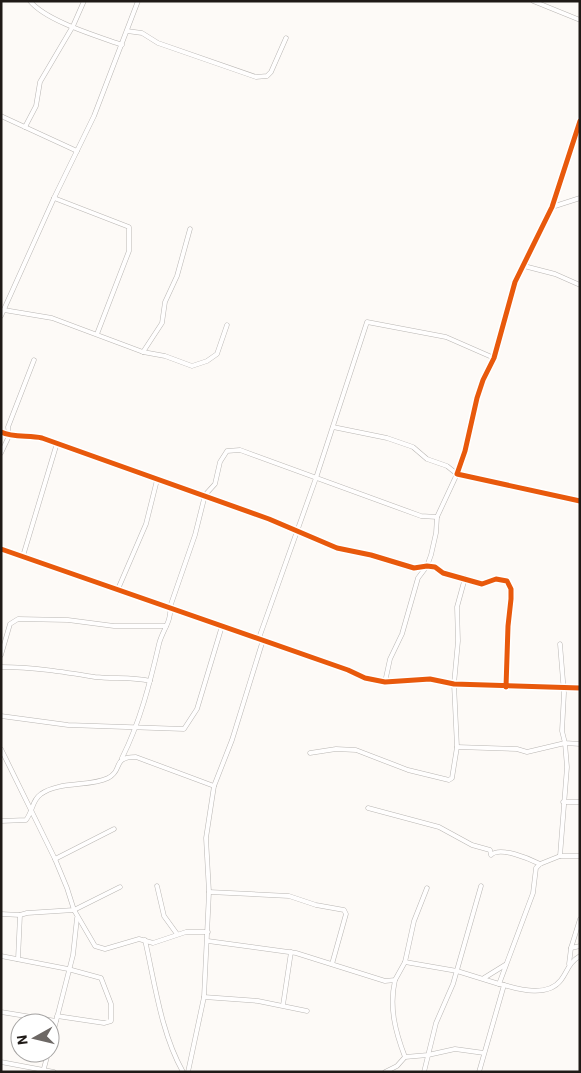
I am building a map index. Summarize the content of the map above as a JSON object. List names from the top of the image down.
{
  "north": "left"
}
